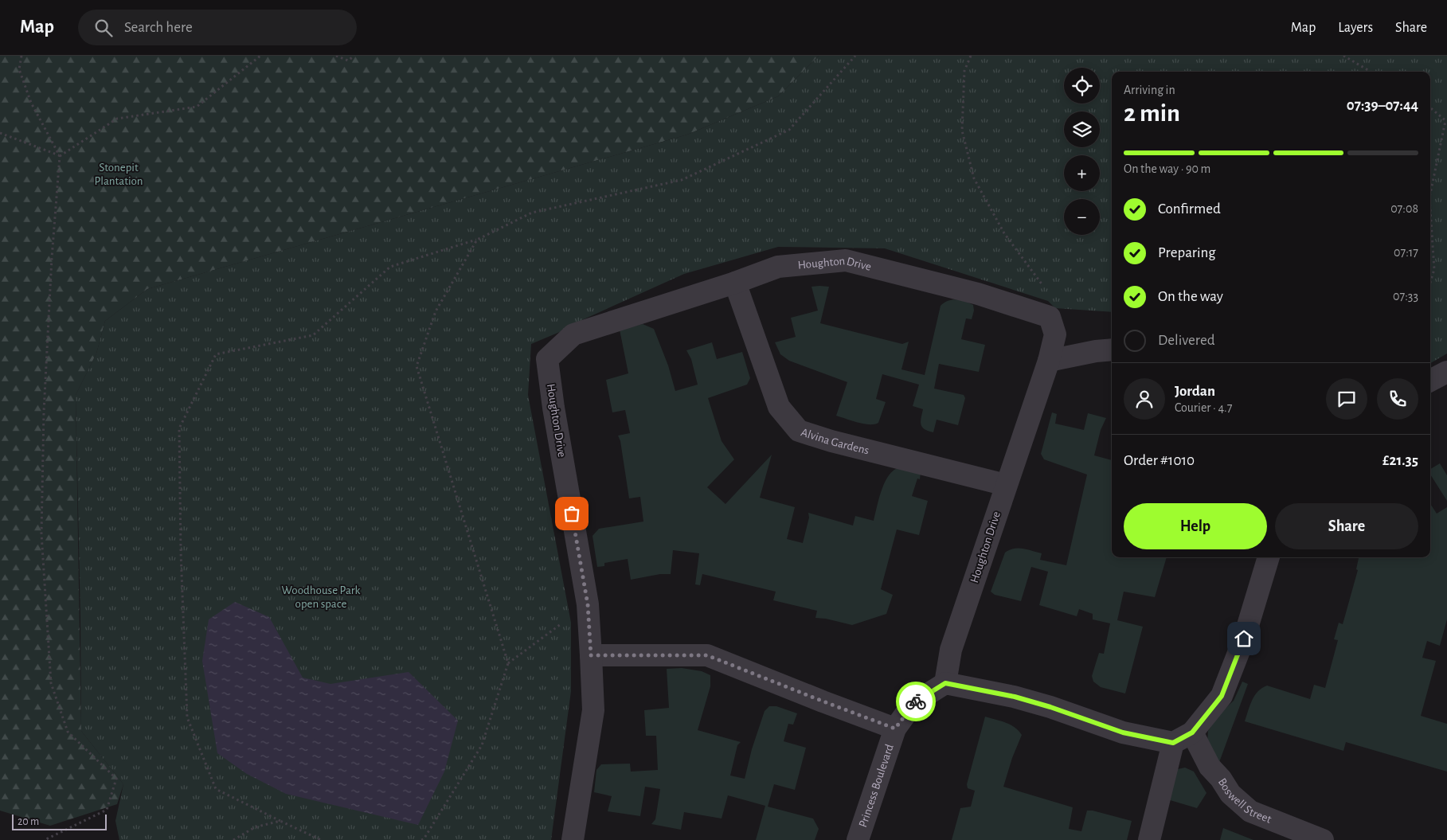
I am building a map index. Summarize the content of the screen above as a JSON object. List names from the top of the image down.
{
  "streets": {
    "street": [
      "Houghton Drive",
      "Alvina Gardens",
      "Princess Boulevard",
      "Boswell Street"
    ]
  },
  "crossings": [
    ["Houghton Drive", "Alvina Gardens"],
    ["Houghton Drive", "Princess Boulevard"]
  ],
  "parks": ["Stonepit Plantation", "Woodhouse Park open space"],
  "scale_bar": "20 m",
  "page": {
    "header": "Map",
    "search": "Search here",
    "nav": ["Map", "Layers", "Share"],
    "map_buttons": ["+", "−"],
    "heading": ["2 min", "Arriving in", "07:39–07:44"],
    "panel": [
      "Jordan",
      "Courier · 4.7",
      "Order #1010",
      "£21.35"
    ],
    "bar": "On the way · 90 m",
    "list": [
      ["Confirmed", "07:08"],
      ["Preparing", "07:17"],
      ["On the way", "07:33"],
      "Delivered"
    ],
    "buttons": ["Help", "Share"],
    "scale": "20 m"
  }
}
